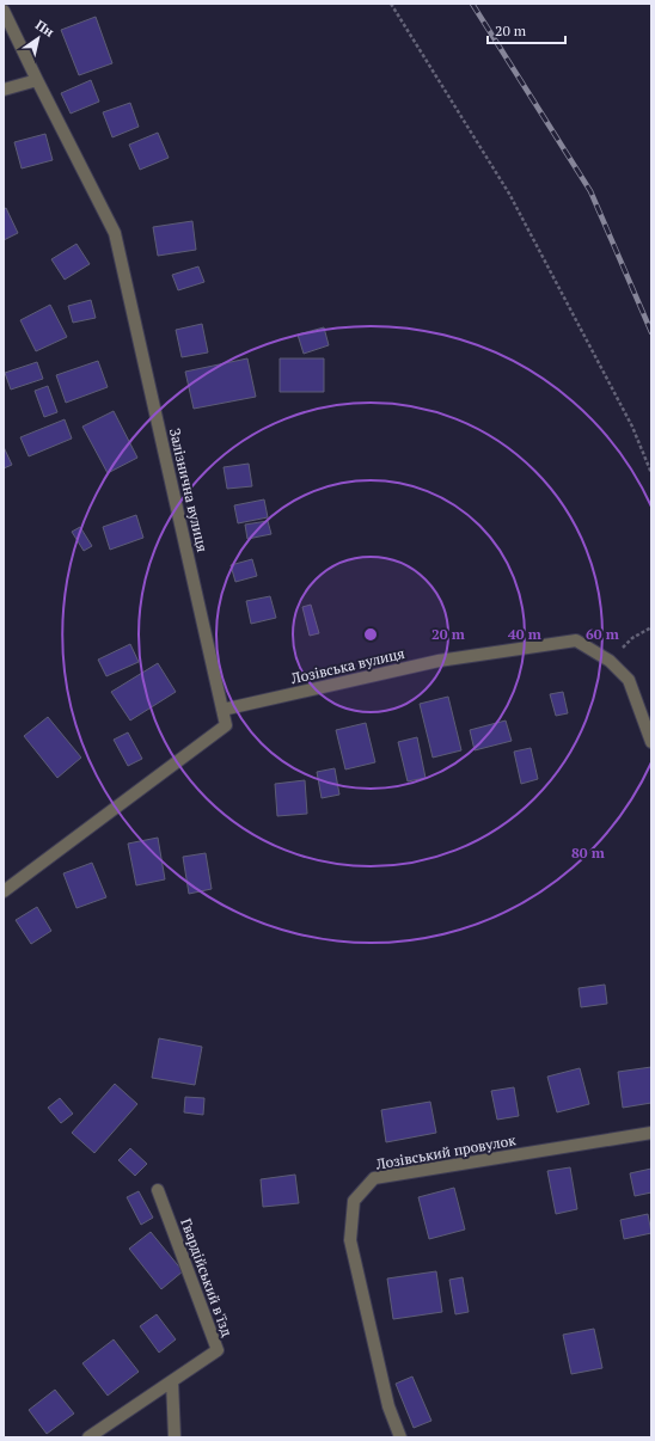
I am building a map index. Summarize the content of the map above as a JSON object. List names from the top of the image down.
{
  "streets": {
    "street": [
      "Залізнична вулиця",
      "Лозівська вулиця",
      "Лозівський провулок",
      "Гвардійський в'їзд"
    ]
  },
  "crossings": [
    ["Залізнична вулиця", "Лозівська вулиця"]
  ],
  "scale_bar": "20 m",
  "north": "top right",
  "rings": [
    "20 m",
    "40 m",
    "60 m",
    "80 m"
  ]
}
